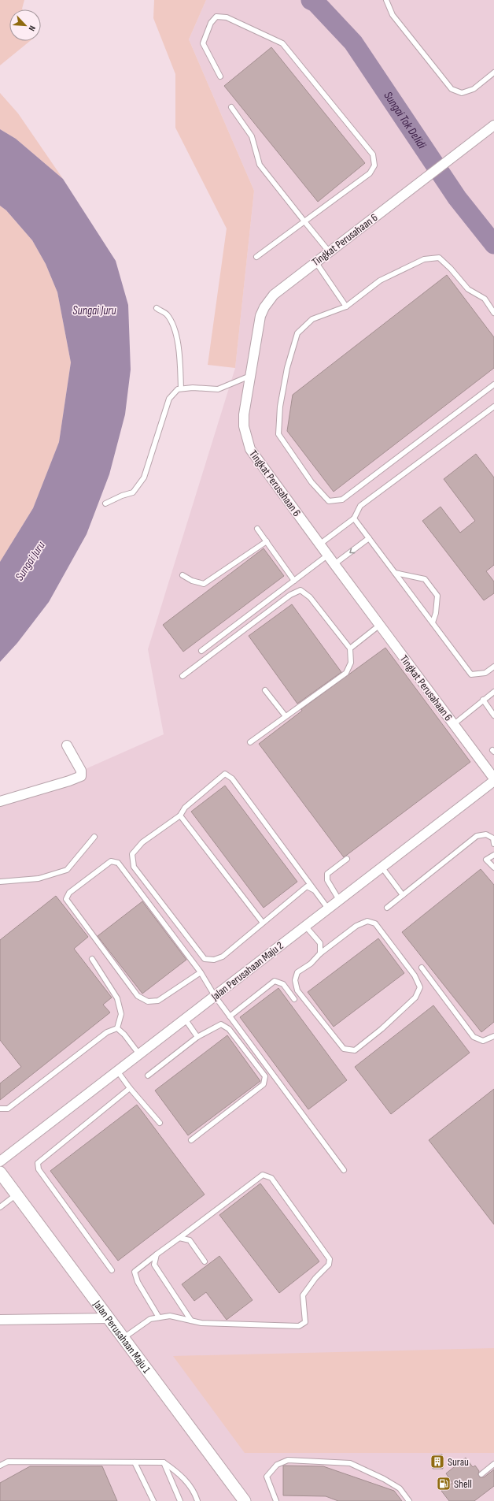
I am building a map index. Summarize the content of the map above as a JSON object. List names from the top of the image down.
{
  "streets": {
    "street": ["Tingkat Perusahaan 6", "Jalan Perusahaan Maju 2", "Jalan Perusahaan Maju 1"]
  },
  "crossings": [
    ["Tingkat Perusahaan 6", "Jalan Perusahaan Maju 2"]
  ],
  "water": ["Sungai Tok Delidi", "Sungai Juru"],
  "places": {
    "building": ["Surau"],
    "fuel station": ["Shell"]
  },
  "north": "bottom right"
}
